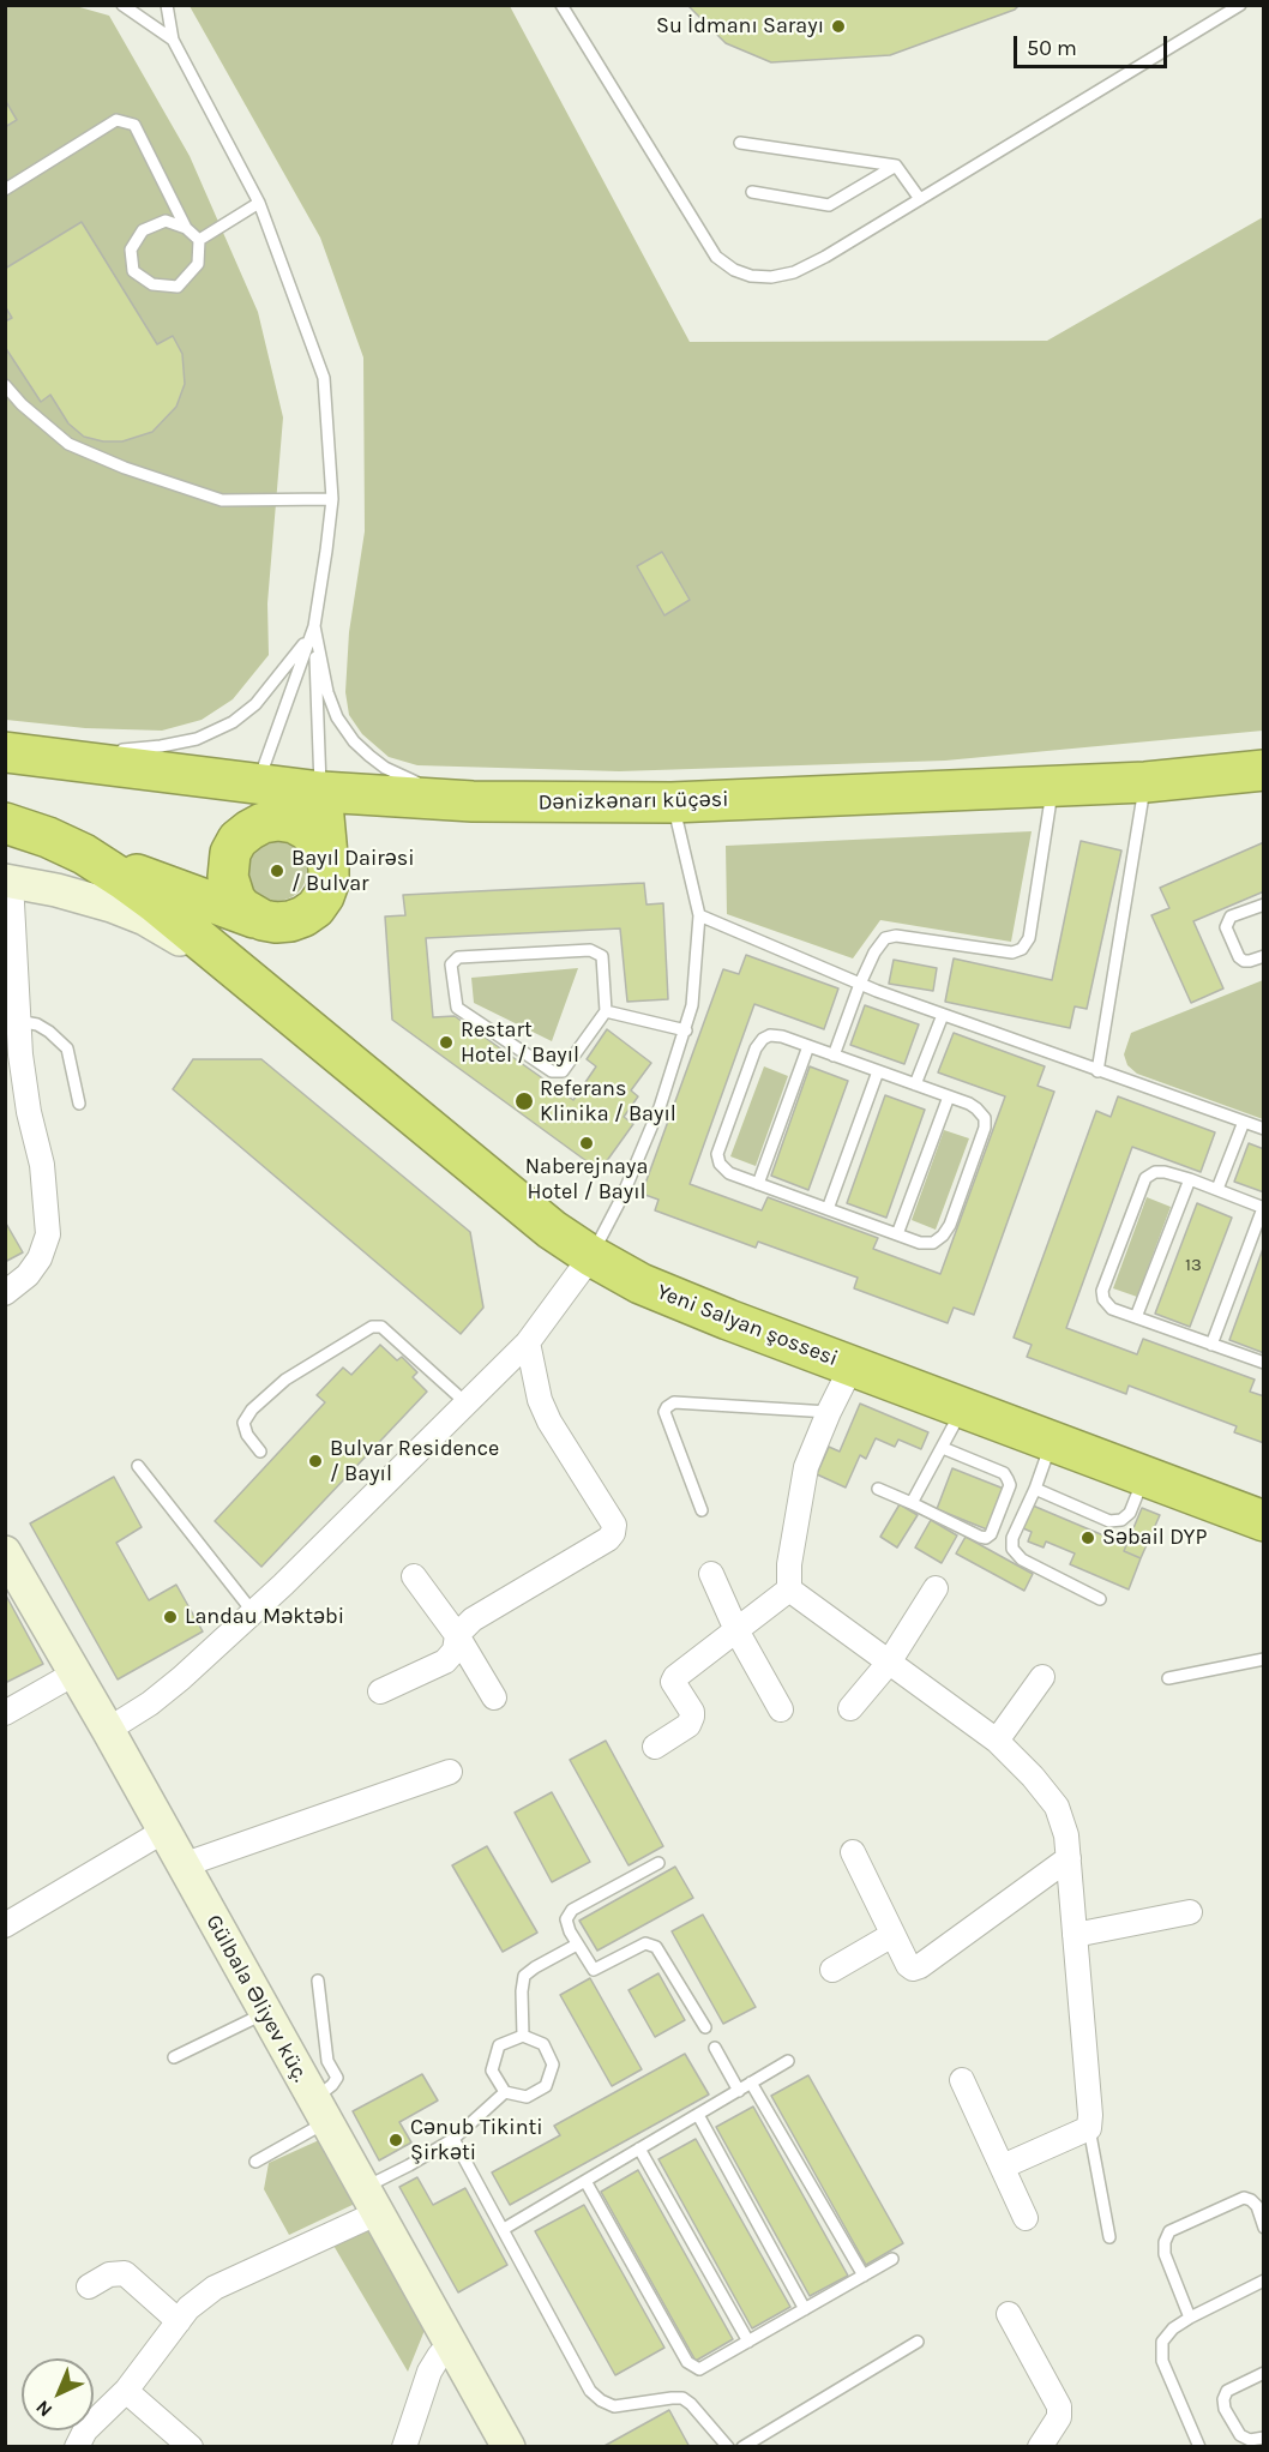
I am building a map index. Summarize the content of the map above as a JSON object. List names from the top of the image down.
{
  "streets": {
    "highway": ["Dənizkənarı küçəsi", "Yeni Salyan şossesi"],
    "street": ["Gülbala Əliyev küç."]
  },
  "places": [
    "Su İdmanı Sarayı",
    "Bayıl Dairəsi / Bulvar",
    "Restart Hotel / Bayıl",
    "Referans Klinika / Bayıl",
    "Naberejnaya Hotel / Bayıl",
    "Bulvar Residence / Bayıl",
    "Səbail DYP",
    "Landau Məktəbi",
    "Cənub Tikinti Şirkəti"
  ],
  "house_numbers": ["13"],
  "scale_bar": "50 m",
  "north": "bottom left"
}
